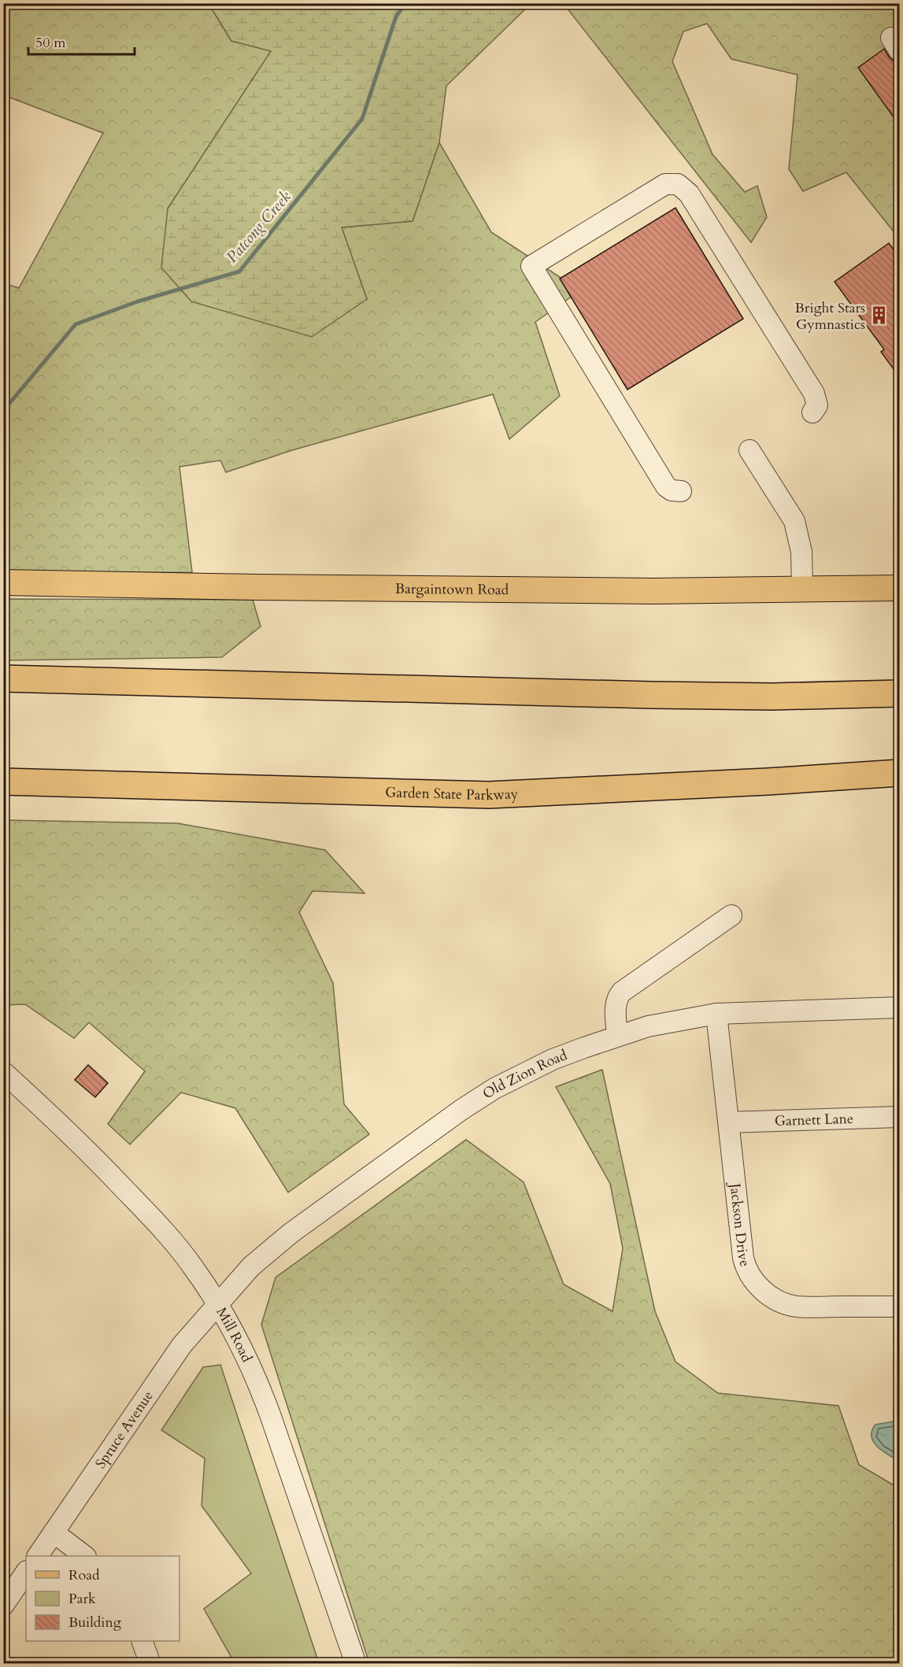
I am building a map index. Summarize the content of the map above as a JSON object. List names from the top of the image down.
{
  "streets": {
    "highway": ["Garden State Parkway"],
    "main road": ["Bargaintown Road"],
    "street": [
      "Old Zion Road",
      "Garnett Lane",
      "Jackson Drive",
      "Mill Road",
      "Spruce Avenue"
    ]
  },
  "crossings": [
    ["Old Zion Road", "Jackson Drive"],
    ["Old Zion Road", "Mill Road"],
    ["Old Zion Road", "Spruce Avenue"],
    ["Garnett Lane", "Jackson Drive"],
    ["Mill Road", "Spruce Avenue"]
  ],
  "water": ["Patcong Creek"],
  "places": {
    "building": ["Bright Stars Gymnastics"]
  },
  "legend": ["Road", "Park", "Building"],
  "scale_bar": "50 m"
}
